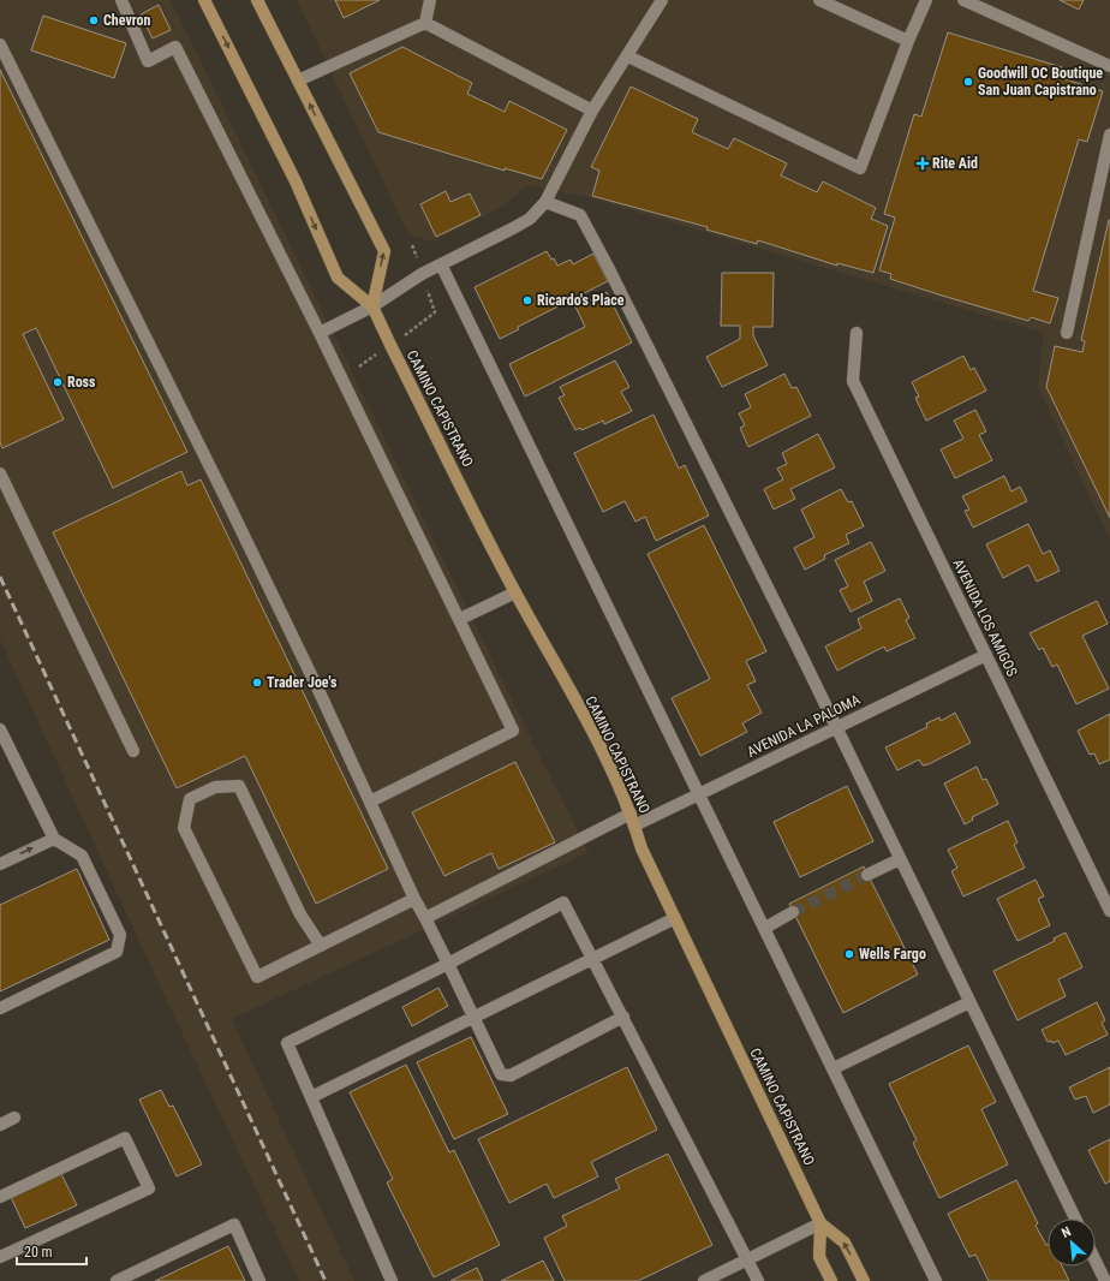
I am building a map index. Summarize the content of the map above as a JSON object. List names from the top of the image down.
{
  "streets": {
    "main road": ["CAMINO CAPISTRANO"],
    "street": ["AVENIDA LOS AMIGOS", "AVENIDA LA PALOMA"]
  },
  "crossings": [
    ["CAMINO CAPISTRANO", "AVENIDA LA PALOMA"],
    ["AVENIDA LOS AMIGOS", "AVENIDA LA PALOMA"]
  ],
  "places": {
    "other": [
      "Chevron",
      "Goodwill OC Boutique San Juan Capistrano",
      "Ricardo's Place",
      "Ross",
      "Trader Joe's",
      "Wells Fargo"
    ],
    "health": ["Rite Aid"]
  },
  "scale_bar": "20 m",
  "north": "top left"
}
